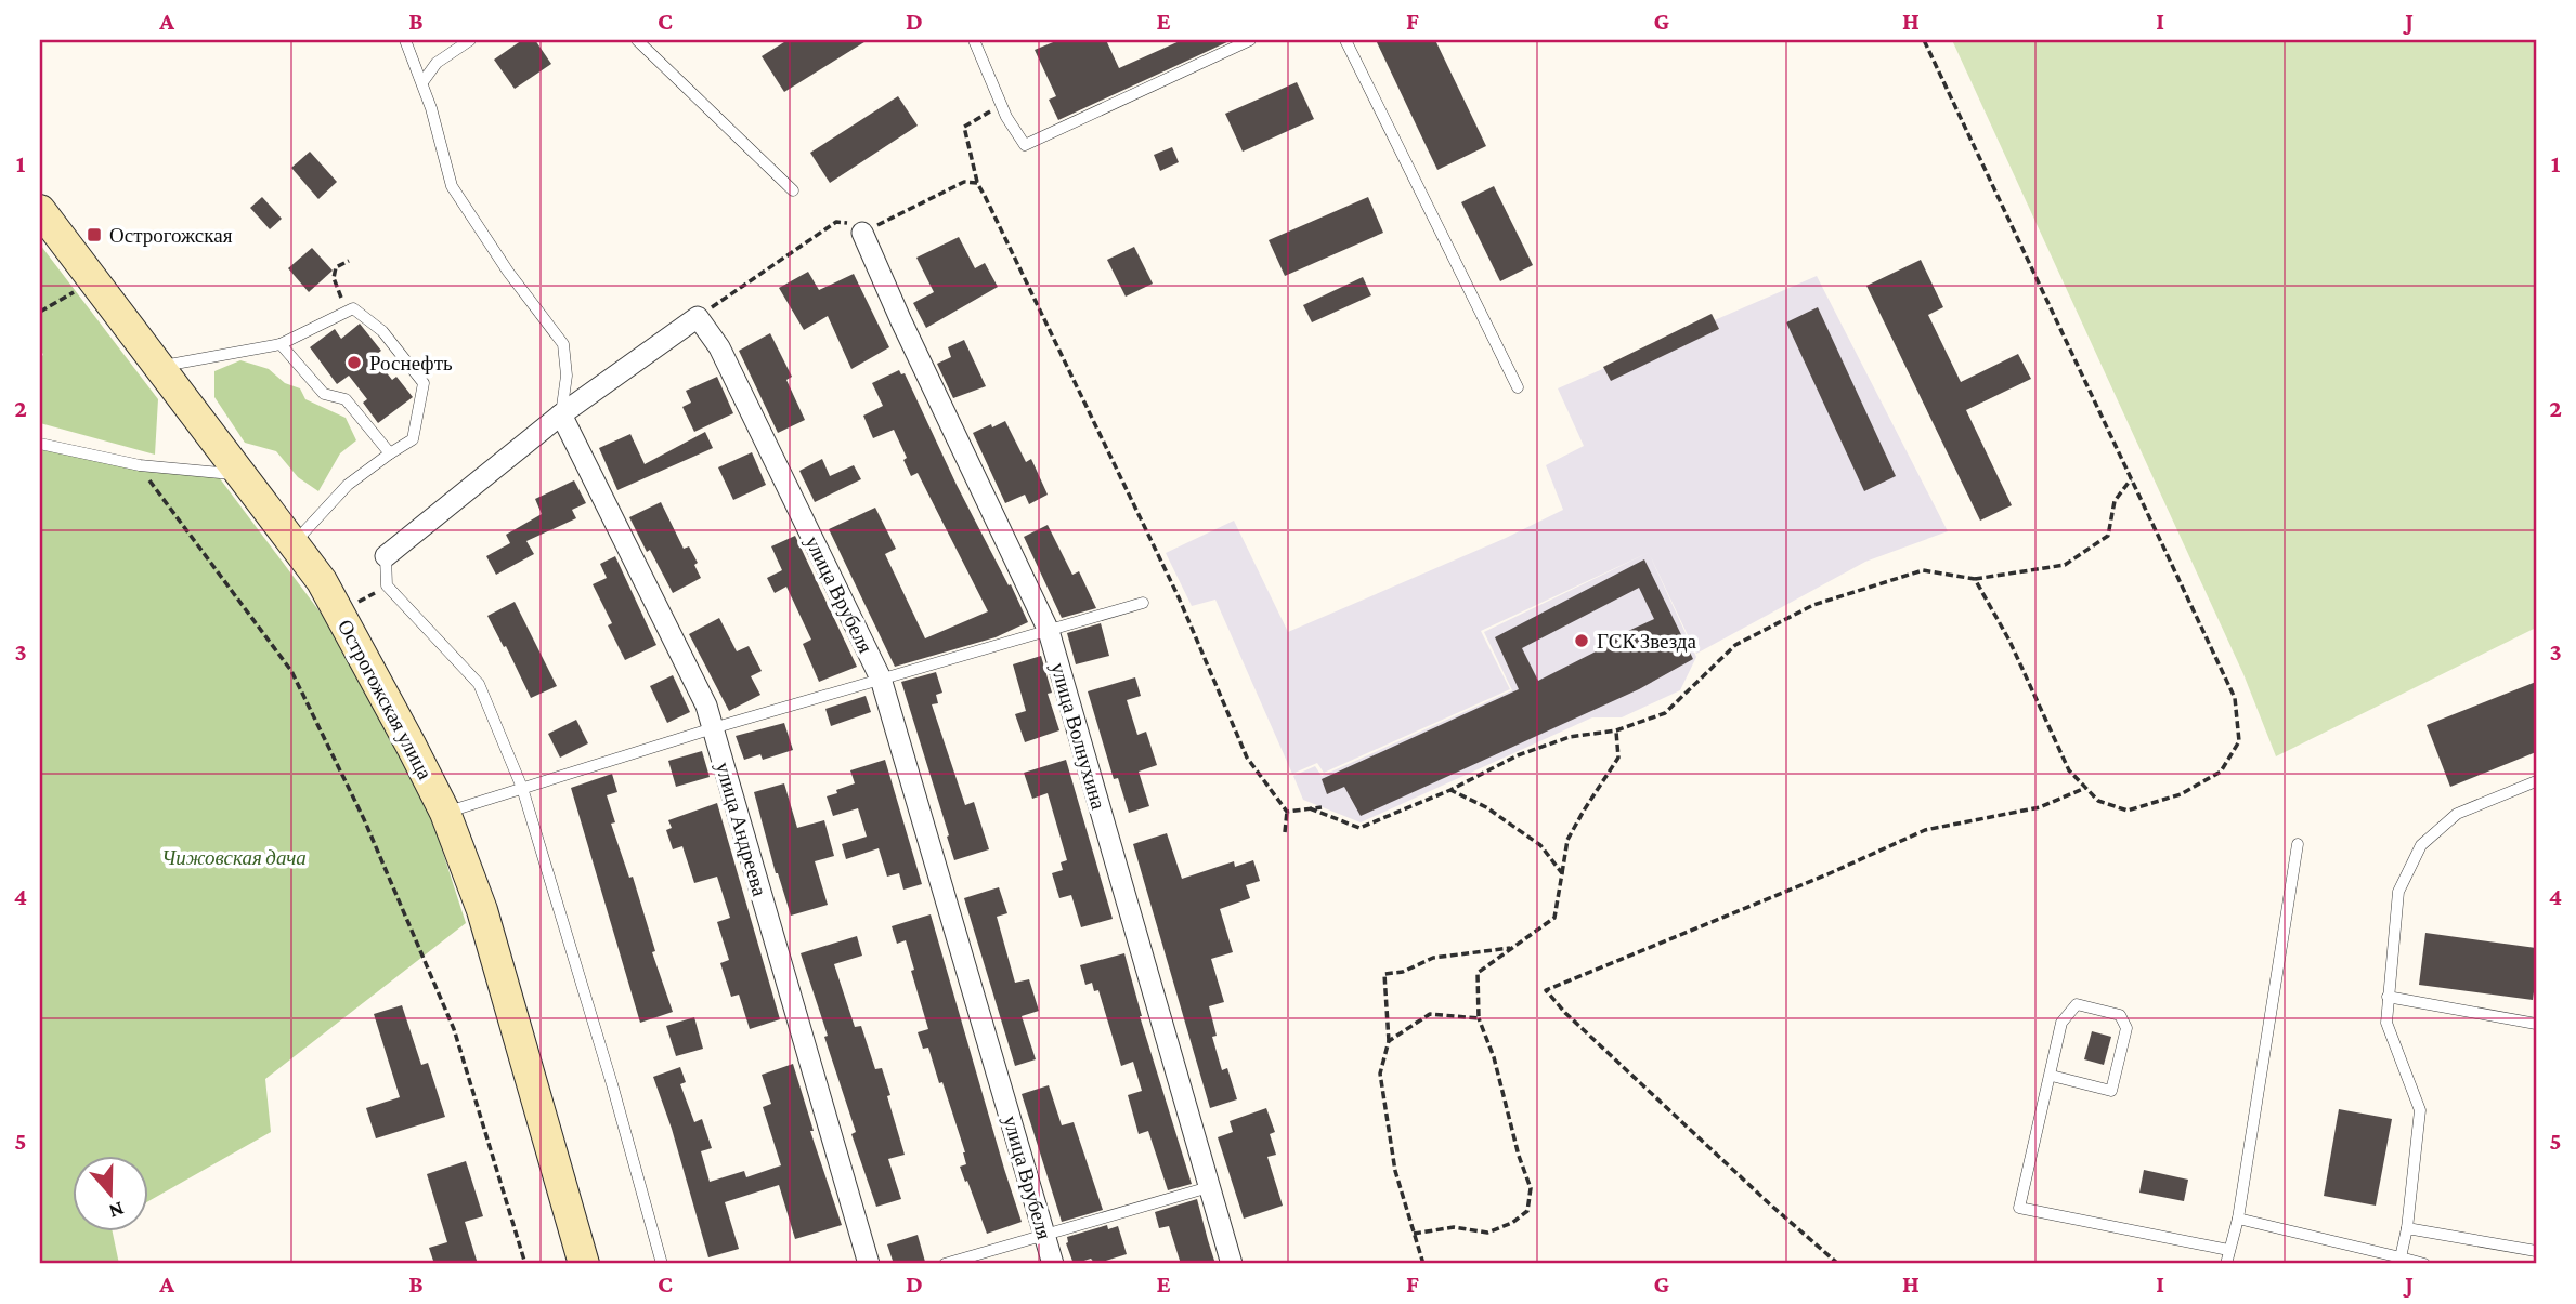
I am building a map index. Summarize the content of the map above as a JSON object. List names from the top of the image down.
{
  "streets": {
    "street": [
      "улица Врубеля",
      "Острогожская улица",
      "улица Волнухина",
      "улица Андреева"
    ]
  },
  "parks": ["Чижовская дача"],
  "places": {
    "transit": ["Острогожская"],
    "other": ["Роснефть", "ГСК Звезда"]
  },
  "north": "bottom",
  "grid": {
    "columns": [
      "A",
      "B",
      "C",
      "D",
      "E",
      "F",
      "G",
      "H",
      "I",
      "J"
    ],
    "rows": [
      "1",
      "2",
      "3",
      "4",
      "5"
    ]
  }
}
